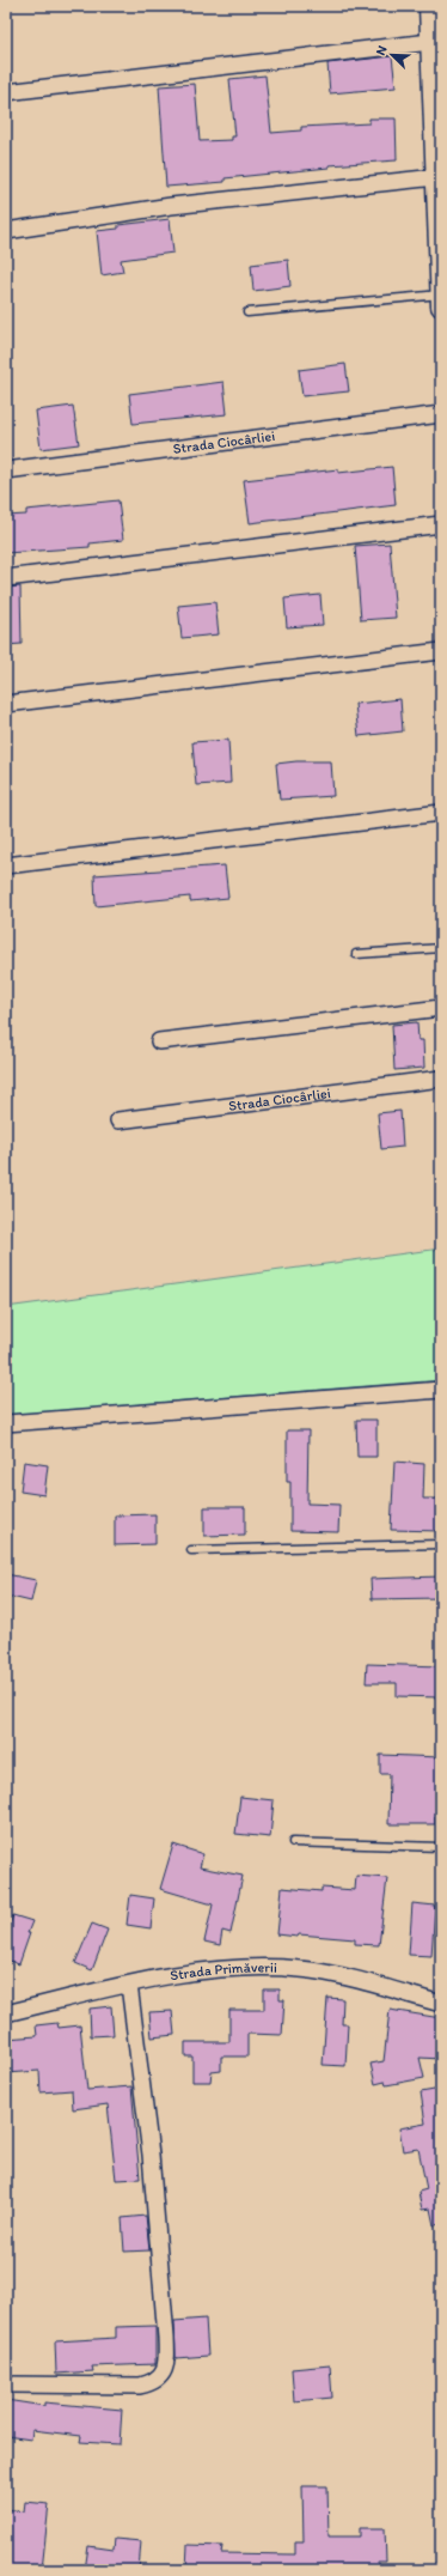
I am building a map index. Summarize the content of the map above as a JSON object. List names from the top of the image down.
{
  "streets": {
    "street": ["Strada Ciocârliei", "Strada Primăverii"]
  },
  "north": "top left"
}
